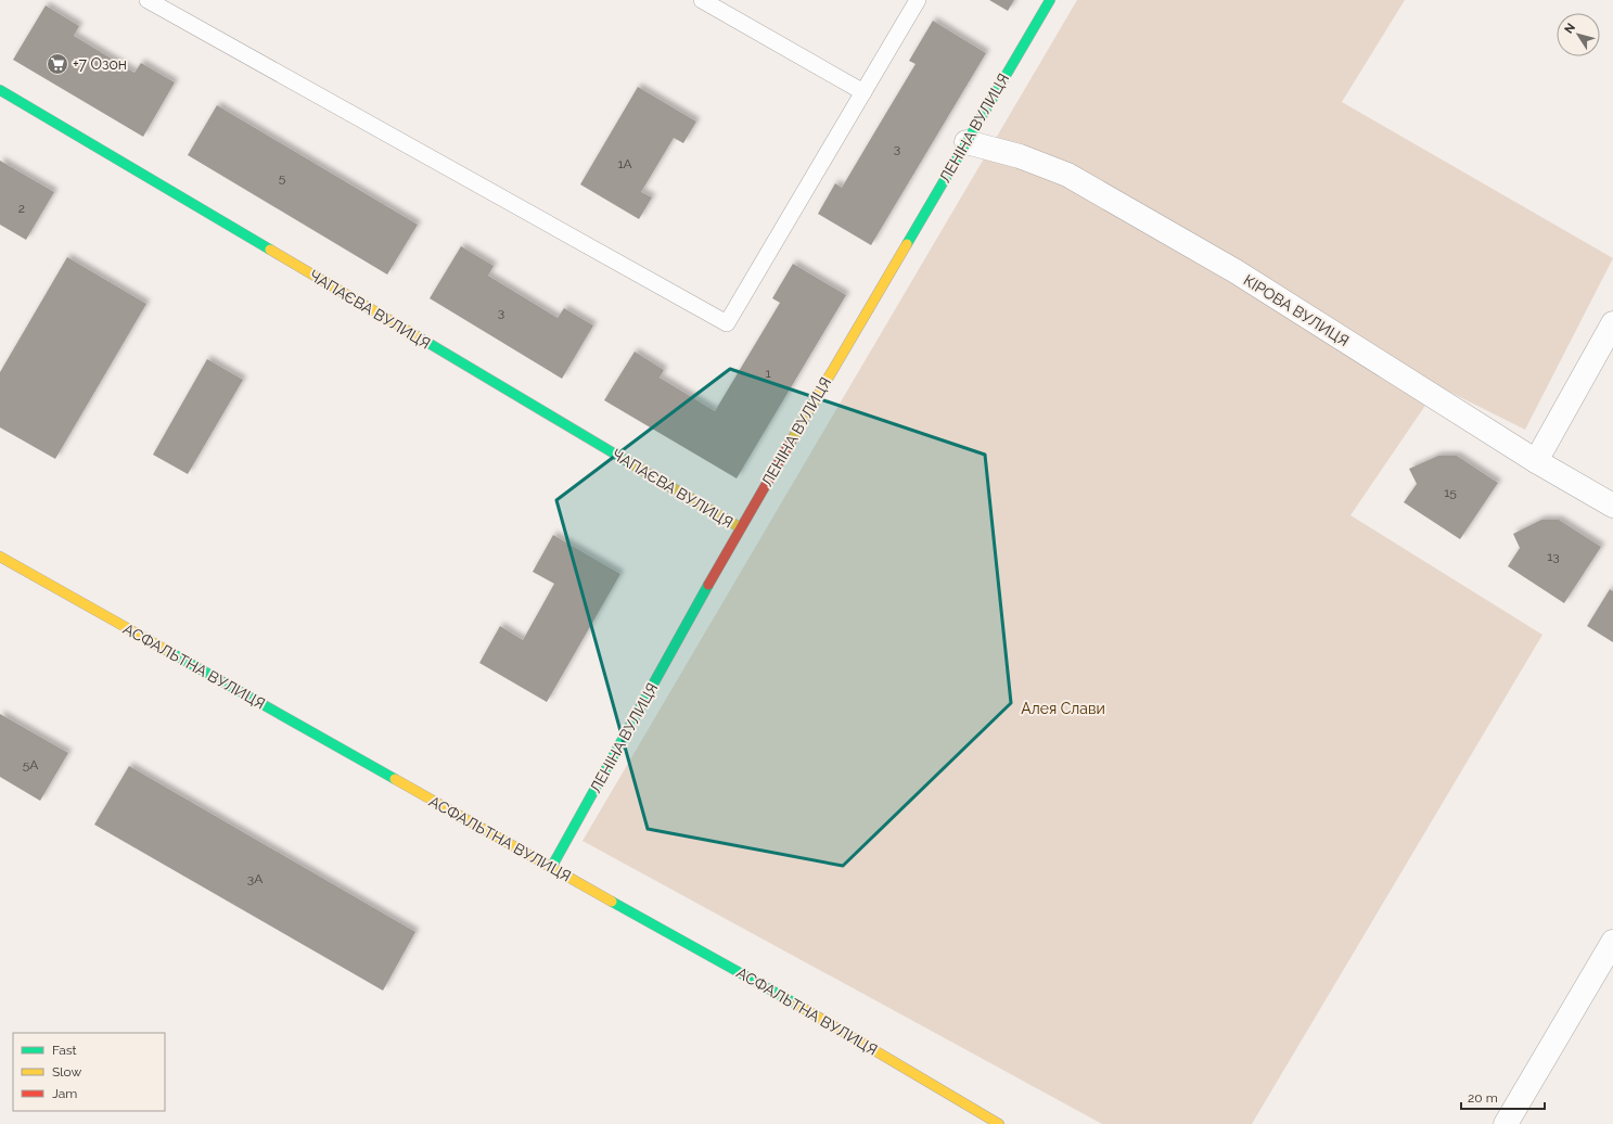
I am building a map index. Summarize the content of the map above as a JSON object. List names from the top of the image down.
{
  "streets": {
    "street": [
      "ЛЕНІНА ВУЛИЦЯ",
      "ЧАПАЄВА ВУЛИЦЯ",
      "КІРОВА ВУЛИЦЯ",
      "АСФАЛЬТНА ВУЛИЦЯ"
    ]
  },
  "crossings": [
    ["ЛЕНІНА ВУЛИЦЯ", "ЧАПАЄВА ВУЛИЦЯ"],
    ["ЛЕНІНА ВУЛИЦЯ", "КІРОВА ВУЛИЦЯ"],
    ["ЛЕНІНА ВУЛИЦЯ", "АСФАЛЬТНА ВУЛИЦЯ"]
  ],
  "parks": ["Алея Слави"],
  "places": {
    "supermarket": ["+7 Озон"]
  },
  "house_numbers": [
    "3",
    "1А",
    "5",
    "2",
    "3",
    "1",
    "15",
    "13",
    "5А",
    "3А"
  ],
  "legend": ["Fast", "Slow", "Jam"],
  "scale_bar": "20 m",
  "north": "top left"
}
